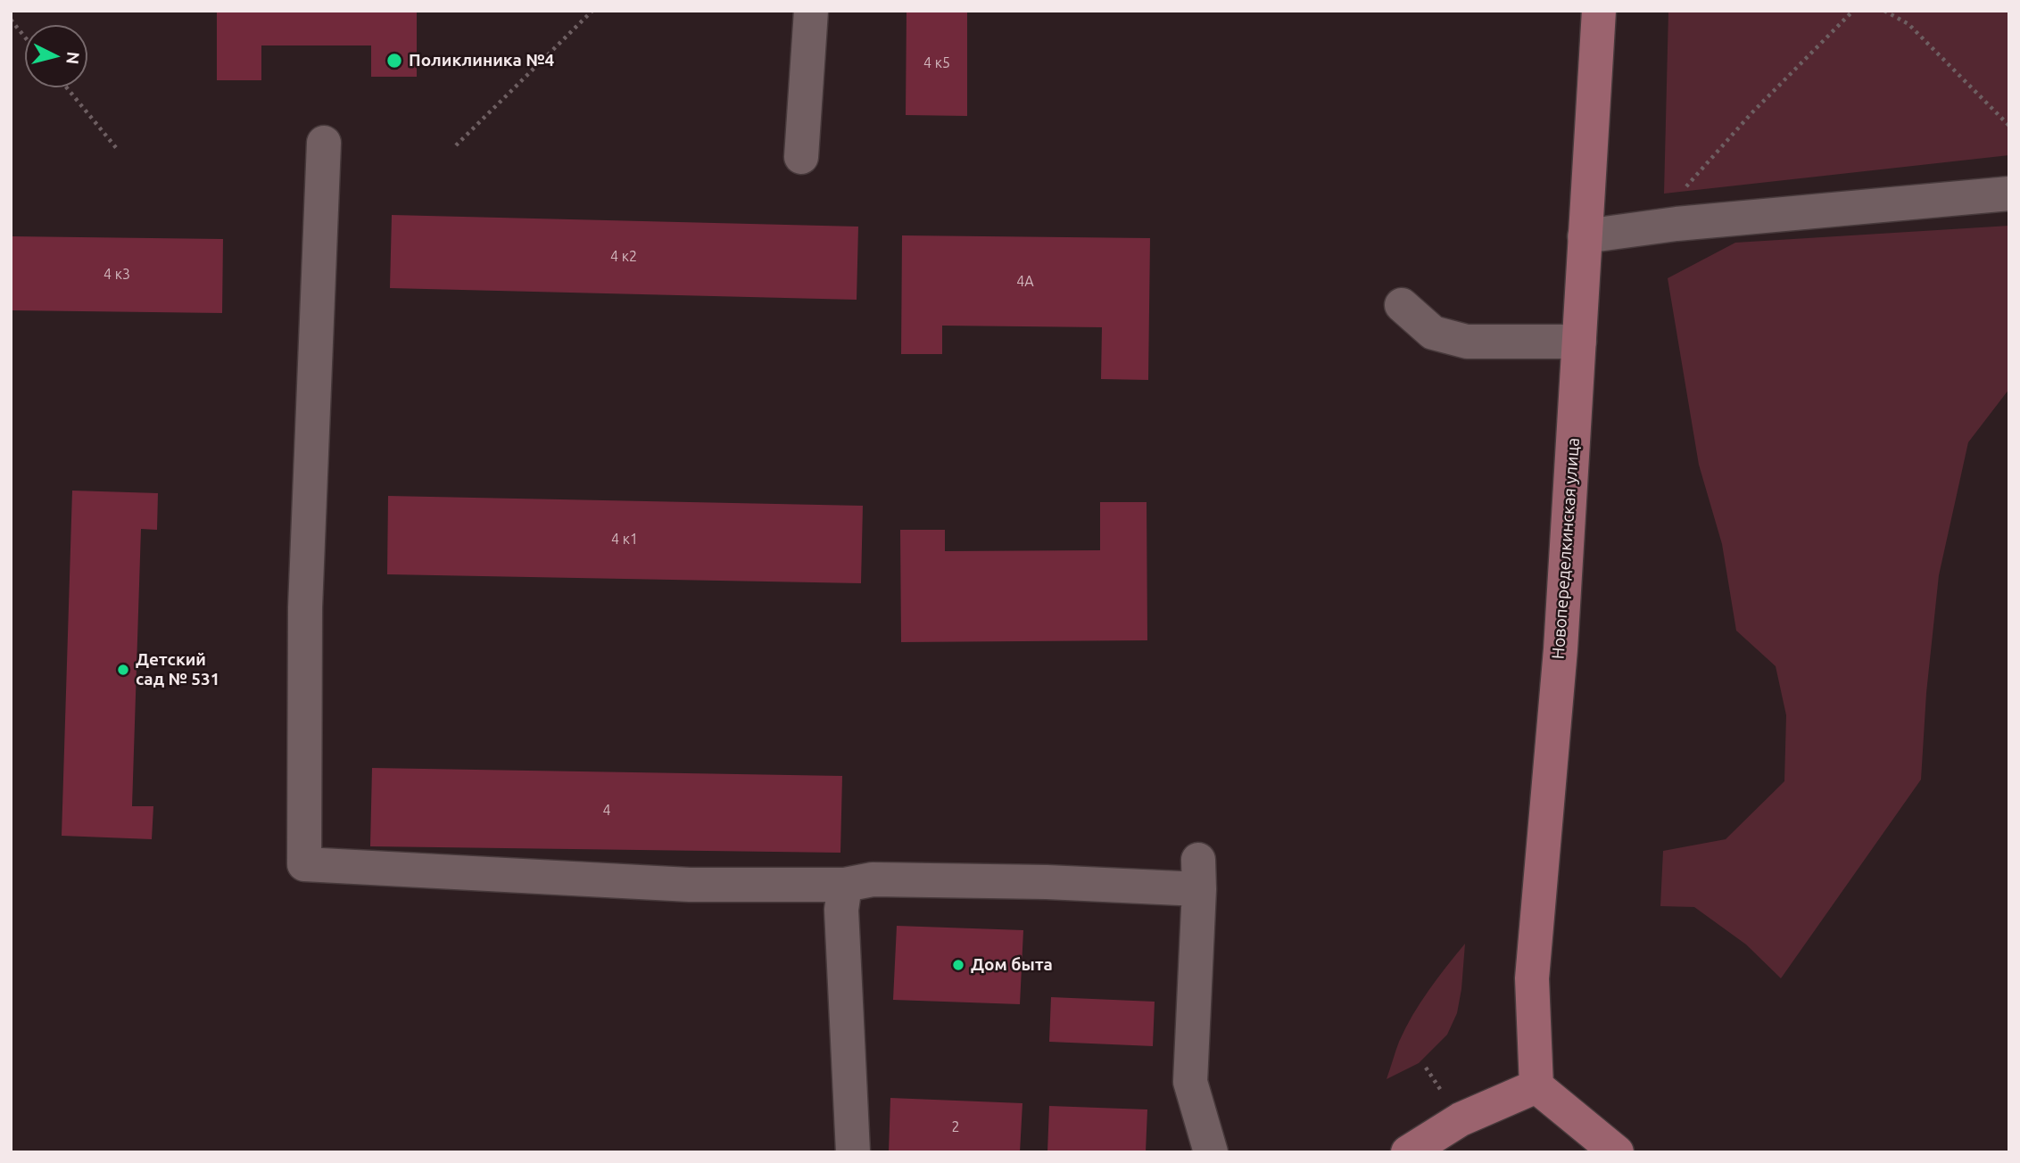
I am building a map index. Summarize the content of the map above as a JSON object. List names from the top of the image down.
{
  "streets": {
    "main road": ["Новопеределкинская улица"]
  },
  "places": ["Поликлиника №4", "Детский сад № 531", "Дом быта"],
  "house_numbers": [
    "4 к5",
    "4 к2",
    "4 к3",
    "4А",
    "4 к1",
    "4",
    "2"
  ],
  "north": "right"
}
